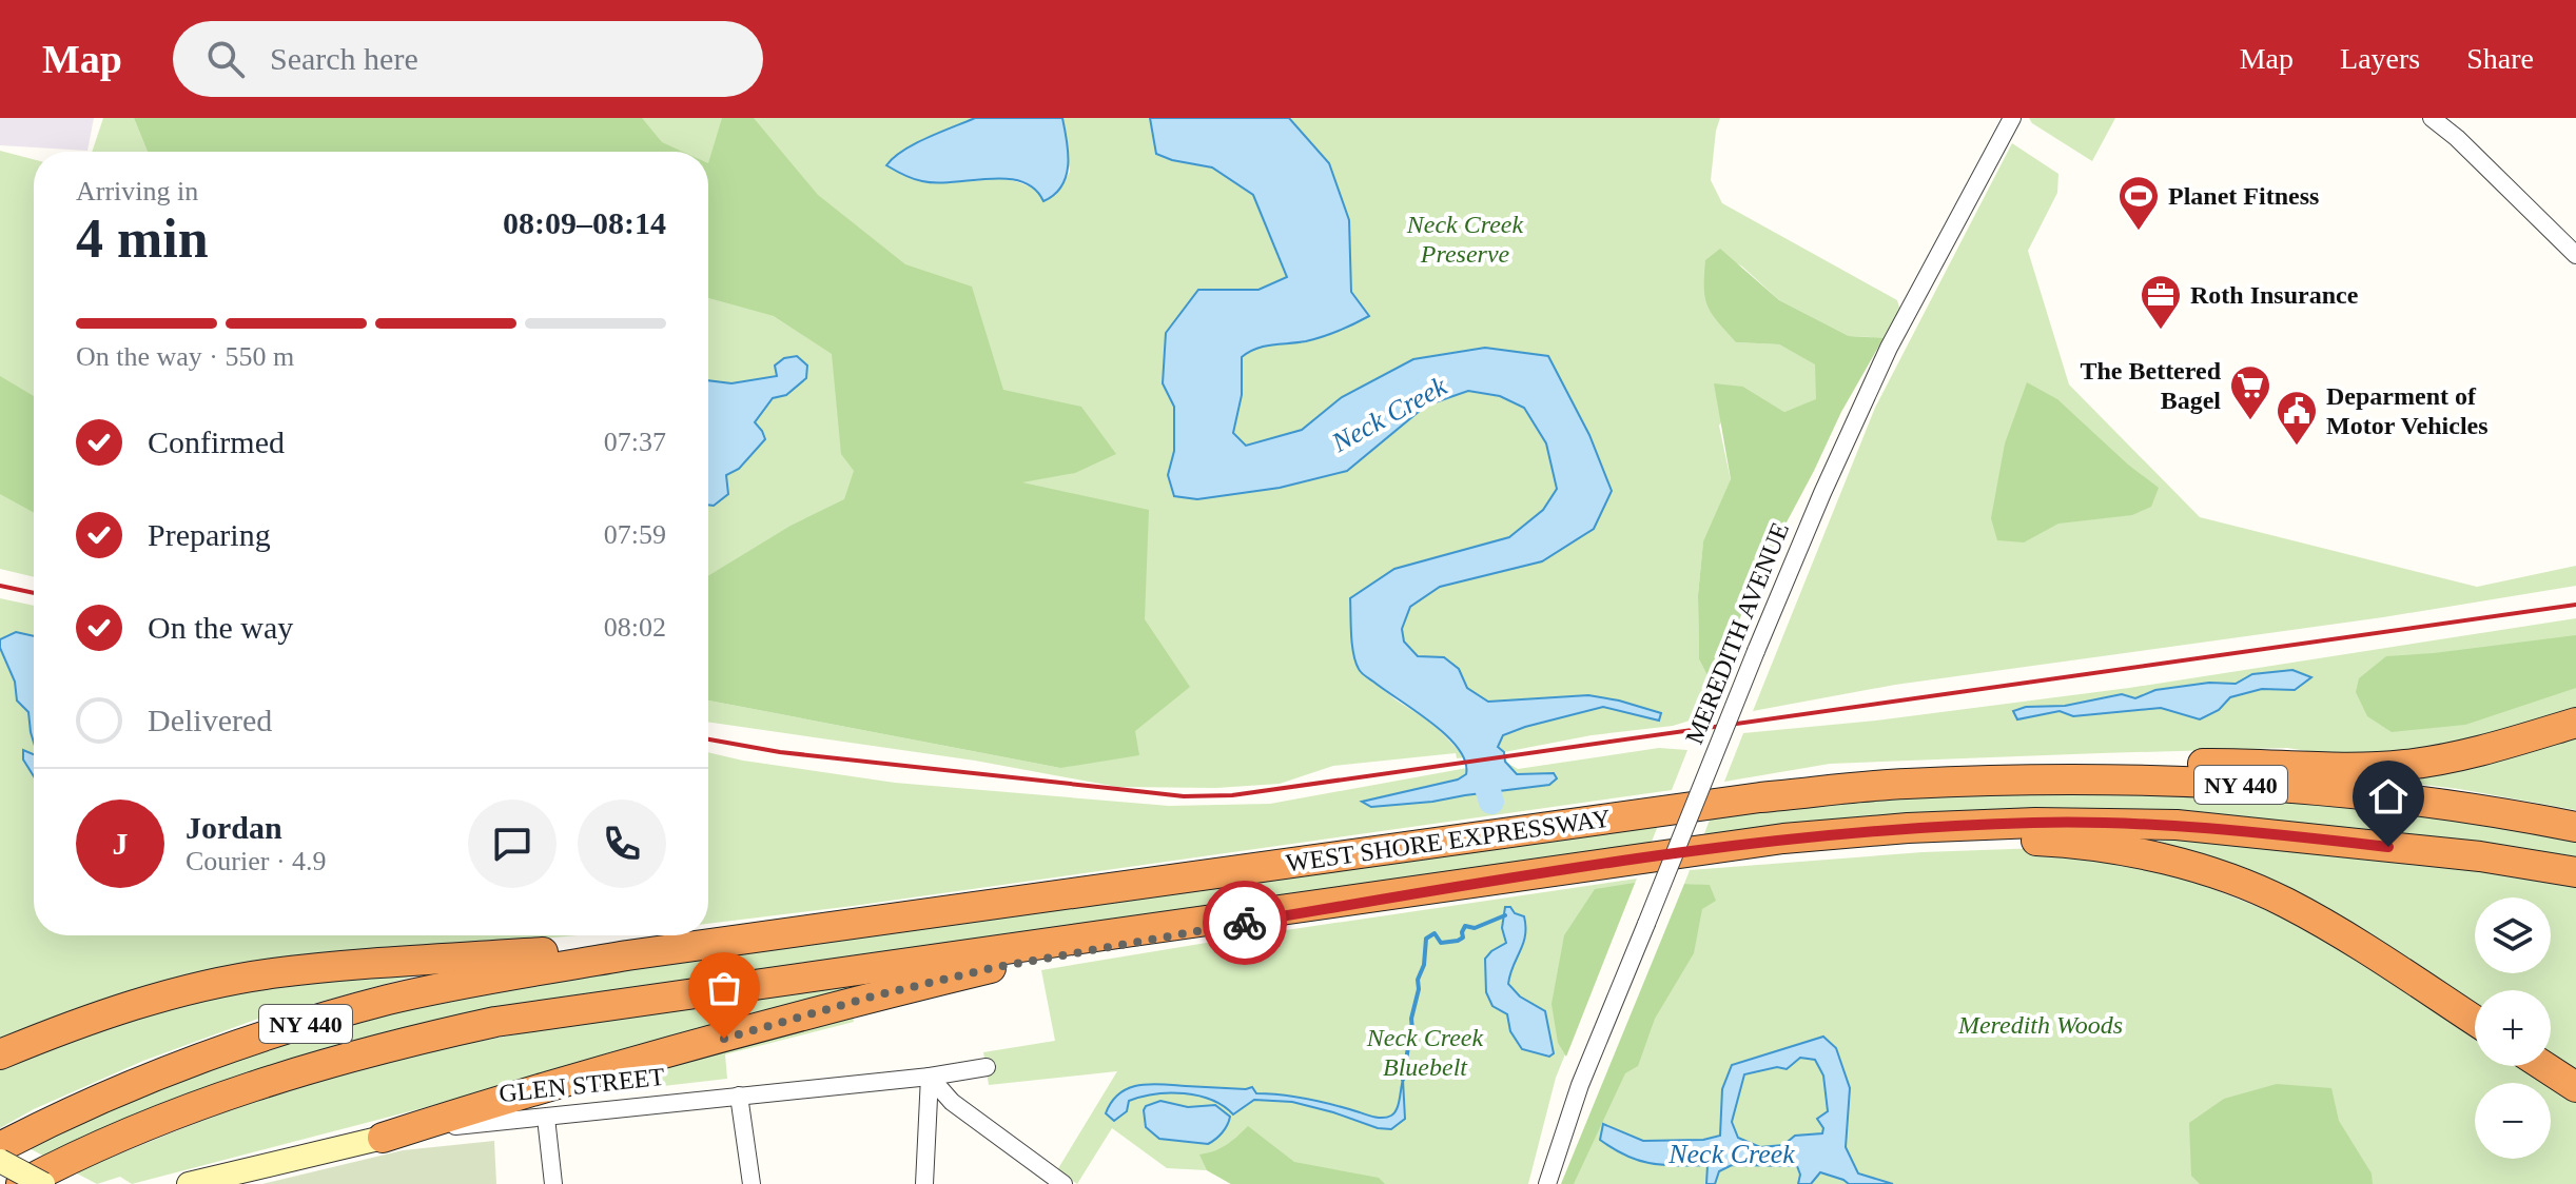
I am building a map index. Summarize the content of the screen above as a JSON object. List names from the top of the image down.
{
  "streets": {
    "highway": ["NY 440", "WEST SHORE EXPRESSWAY"],
    "main road": ["GLEN STREET"],
    "street": ["MEREDITH AVENUE"]
  },
  "water": ["Neck Creek"],
  "parks": ["Neck Creek Preserve", "Meredith Woods", "Neck Creek Bluebelt"],
  "places": {
    "sports": ["Planet Fitness"],
    "office": ["Roth Insurance"],
    "supermarket": ["The Bettered Bagel"],
    "public building": ["Deparment of Motor Vehicles"]
  },
  "page": {
    "header": "Map",
    "search": "Search here",
    "nav": ["Map", "Layers", "Share"],
    "heading": ["4 min", "Arriving in", "08:09–08:14"],
    "panel": ["Jordan", "Courier · 4.9"],
    "bar": "On the way · 550 m",
    "list": [
      ["Confirmed", "07:37"],
      ["Preparing", "07:59"],
      ["On the way", "08:02"],
      "Delivered"
    ],
    "round": "J",
    "map_buttons": ["+", "−"]
  }
}
